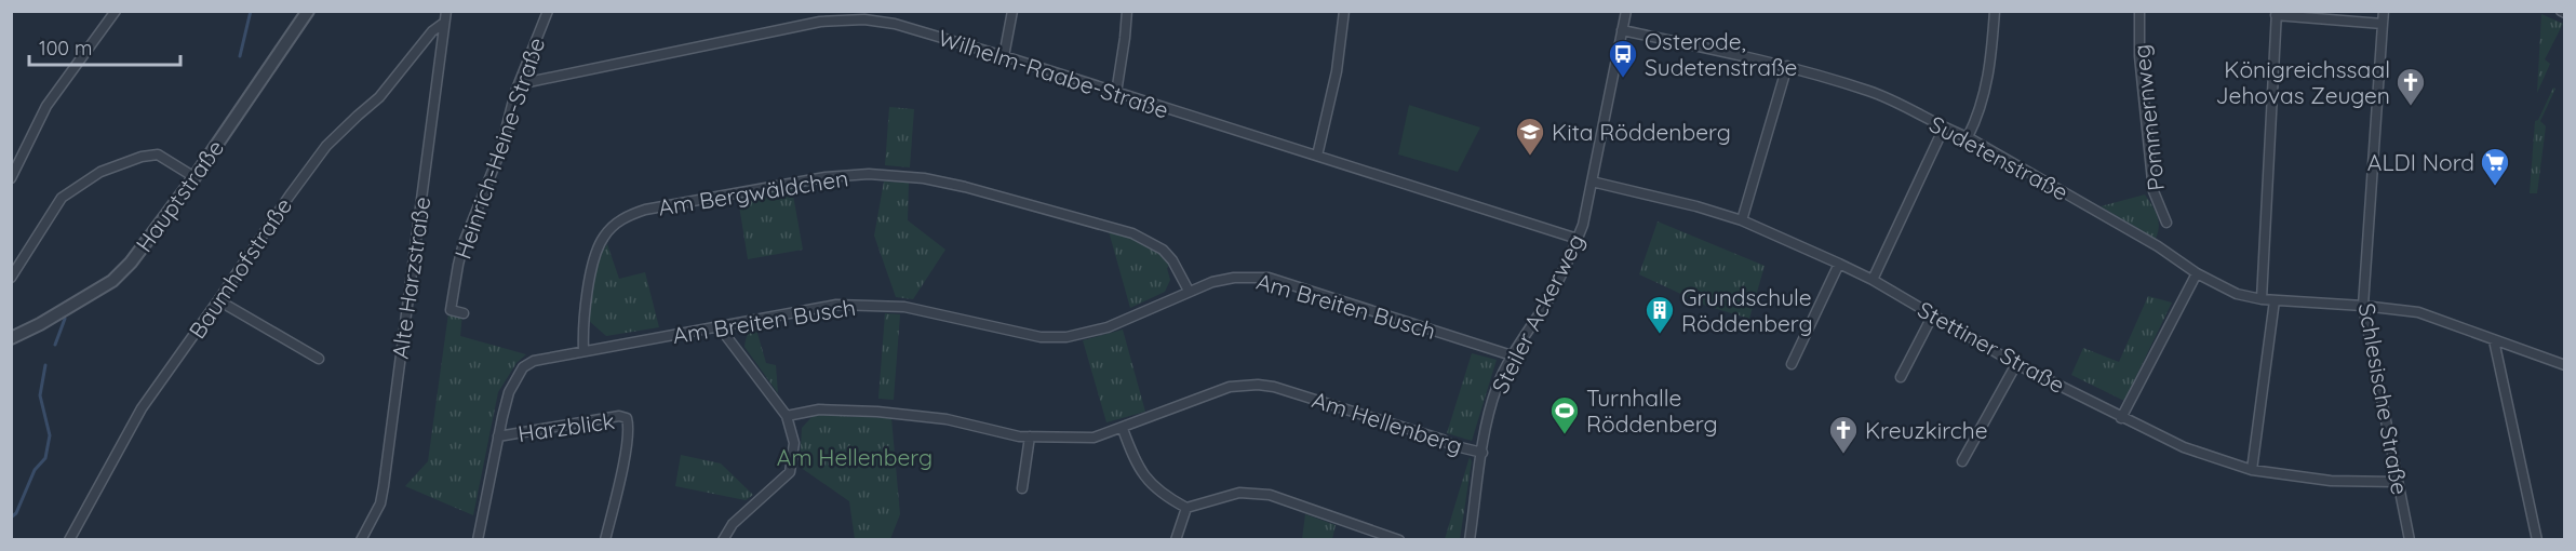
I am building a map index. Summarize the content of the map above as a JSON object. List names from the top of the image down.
{
  "streets": {
    "street": [
      "Wilhelm-Raabe-Straße",
      "Pommernweg",
      "Heinrich-Heine-Straße",
      "Sudetenstraße",
      "Am Bergwäldchen",
      "Hauptstraße",
      "Baumhofstraße",
      "Alte Harzstraße",
      "Am Breiten Busch",
      "Steiler Ackerweg",
      "Stettiner Straße",
      "Schlesische Straße",
      "Am Hellenberg",
      "Harzblick"
    ]
  },
  "crossings": [
    ["Wilhelm-Raabe-Straße", "Heinrich-Heine-Straße"],
    ["Wilhelm-Raabe-Straße", "Steiler Ackerweg"],
    ["Sudetenstraße", "Steiler Ackerweg"],
    ["Sudetenstraße", "Schlesische Straße"],
    ["Am Bergwäldchen", "Am Breiten Busch"],
    ["Baumhofstraße", "Alte Harzstraße"],
    ["Am Breiten Busch", "Steiler Ackerweg"],
    ["Am Breiten Busch", "Harzblick"],
    ["Steiler Ackerweg", "Stettiner Straße"],
    ["Steiler Ackerweg", "Am Hellenberg"],
    ["Stettiner Straße", "Schlesische Straße"]
  ],
  "parks": ["Am Hellenberg"],
  "places": {
    "bus stop": ["Osterode, Sudetenstraße"],
    "church": ["Königreichssaal Jehovas Zeugen", "Kreuzkirche"],
    "school or university": ["Kita Röddenberg"],
    "supermarket": ["ALDI Nord"],
    "building": ["Grundschule Röddenberg"],
    "sports": ["Turnhalle Röddenberg"]
  },
  "scale_bar": "100 m"
}
